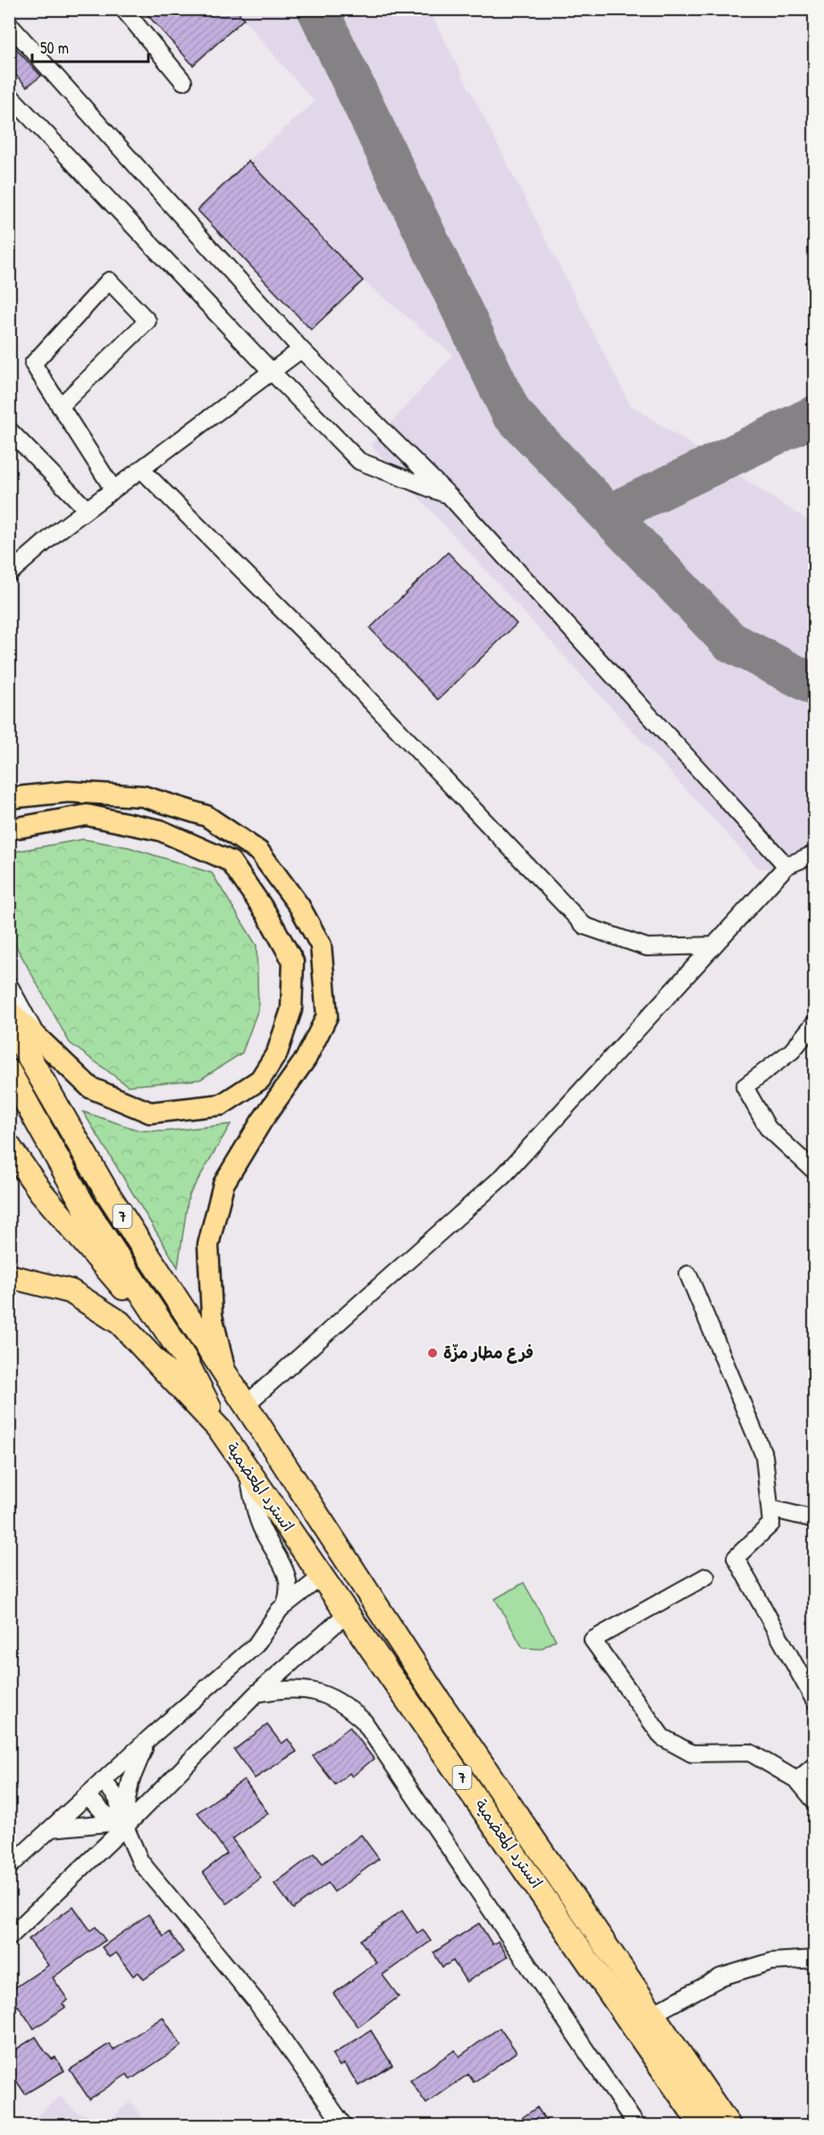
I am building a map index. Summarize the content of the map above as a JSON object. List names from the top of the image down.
{
  "streets": {
    "highway": ["7", "اتسترد المعضمية"]
  },
  "crossings": [
    ["7", "اتسترد المعضمية"]
  ],
  "places": ["فرع مطار مزّة"],
  "scale_bar": "50 m"
}
